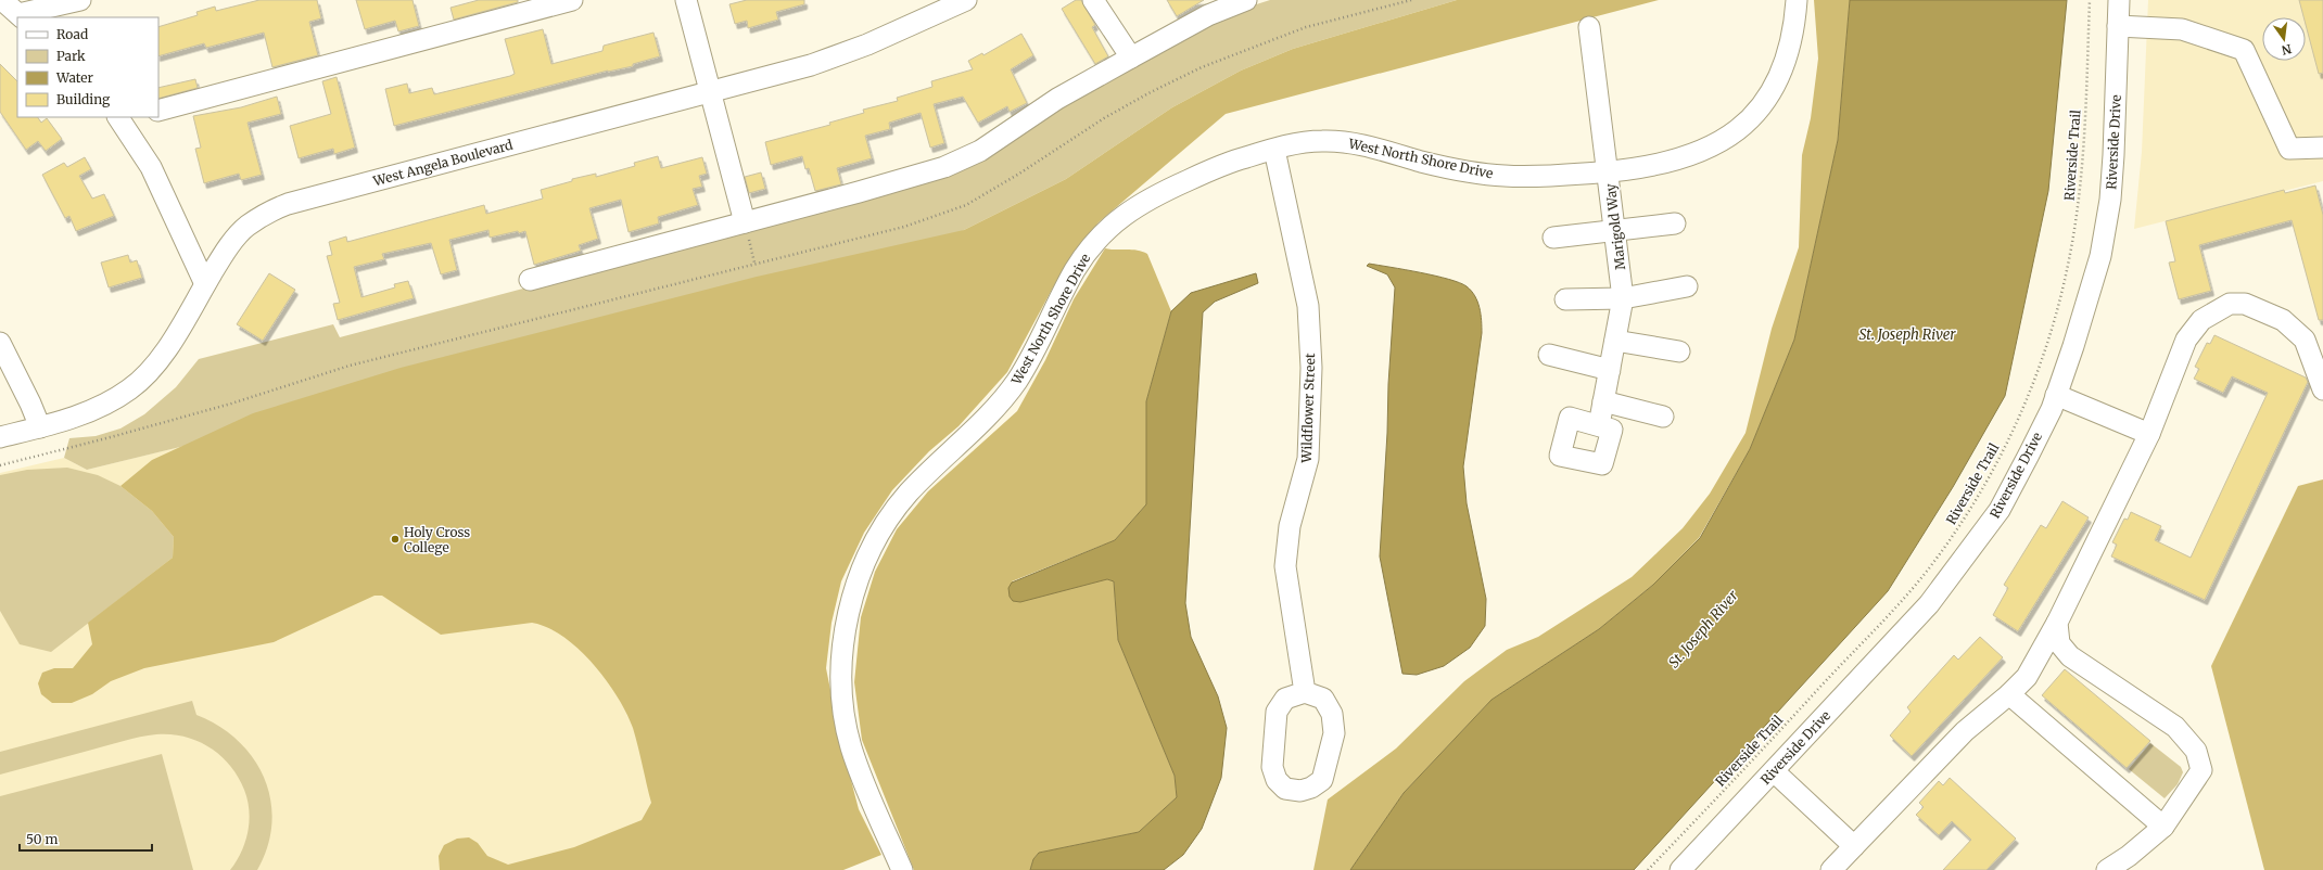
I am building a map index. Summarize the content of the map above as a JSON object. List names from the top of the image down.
{
  "streets": {
    "street": [
      "Riverside Drive",
      "West North Shore Drive",
      "West Angela Boulevard",
      "Marigold Way",
      "Wildflower Street"
    ],
    "path": ["Riverside Trail"]
  },
  "crossings": [
    ["West North Shore Drive", "Marigold Way"],
    ["West North Shore Drive", "Wildflower Street"]
  ],
  "water": ["St. Joseph River"],
  "places": ["Holy Cross College"],
  "legend": [
    "Road",
    "Park",
    "Water",
    "Building"
  ],
  "scale_bar": "50 m",
  "north": "bottom"
}
